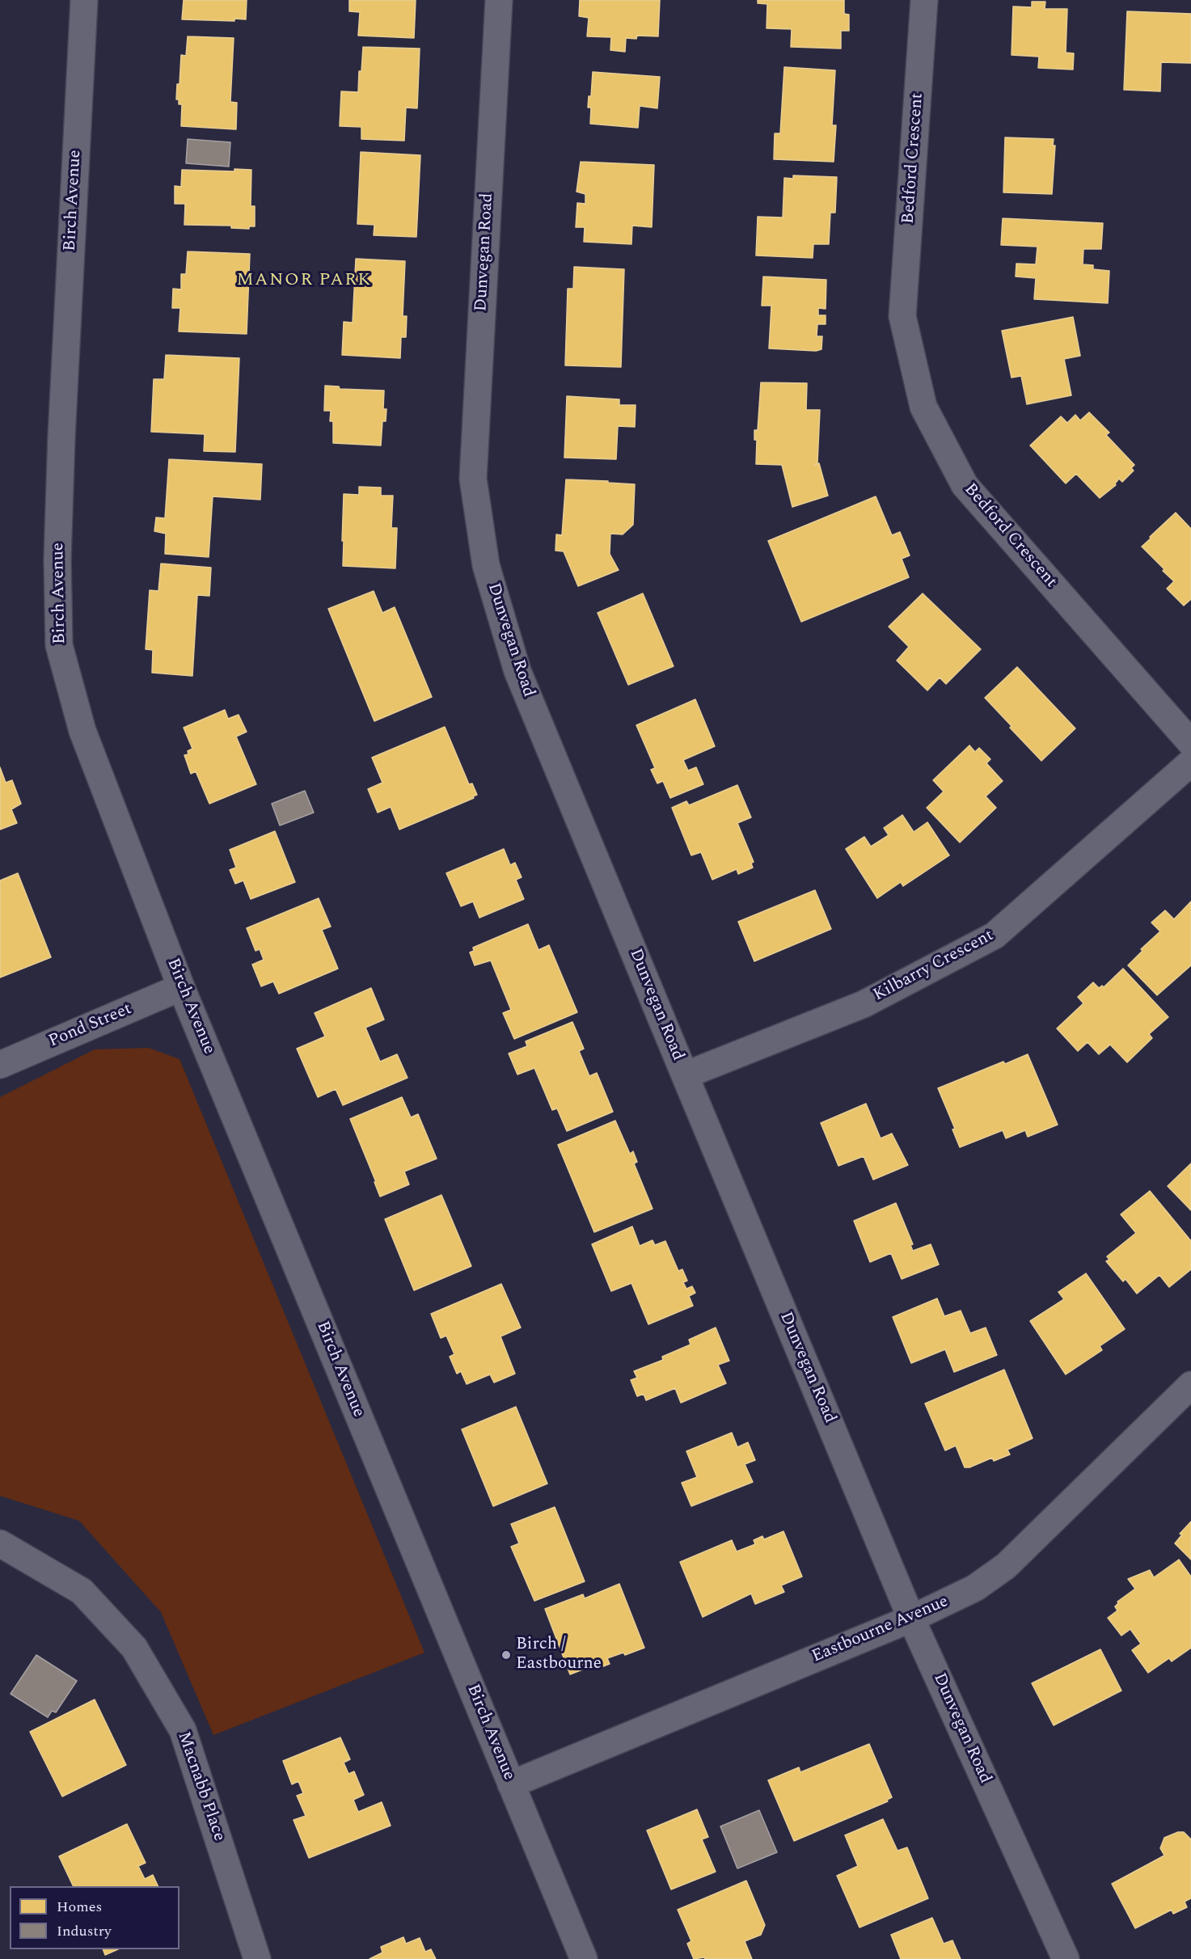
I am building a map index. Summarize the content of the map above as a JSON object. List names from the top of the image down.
{
  "streets": {
    "street": [
      "Bedford Crescent",
      "Birch Avenue",
      "Dunvegan Road",
      "Kilbarry Crescent",
      "Pond Street",
      "Eastbourne Avenue",
      "Macnabb Place"
    ]
  },
  "crossings": [
    ["Birch Avenue", "Pond Street"],
    ["Birch Avenue", "Eastbourne Avenue"],
    ["Dunvegan Road", "Kilbarry Crescent"],
    ["Dunvegan Road", "Eastbourne Avenue"]
  ],
  "districts": ["MANOR PARK"],
  "places": ["Birch / Eastbourne"],
  "legend": ["Homes", "Industry"]
}
